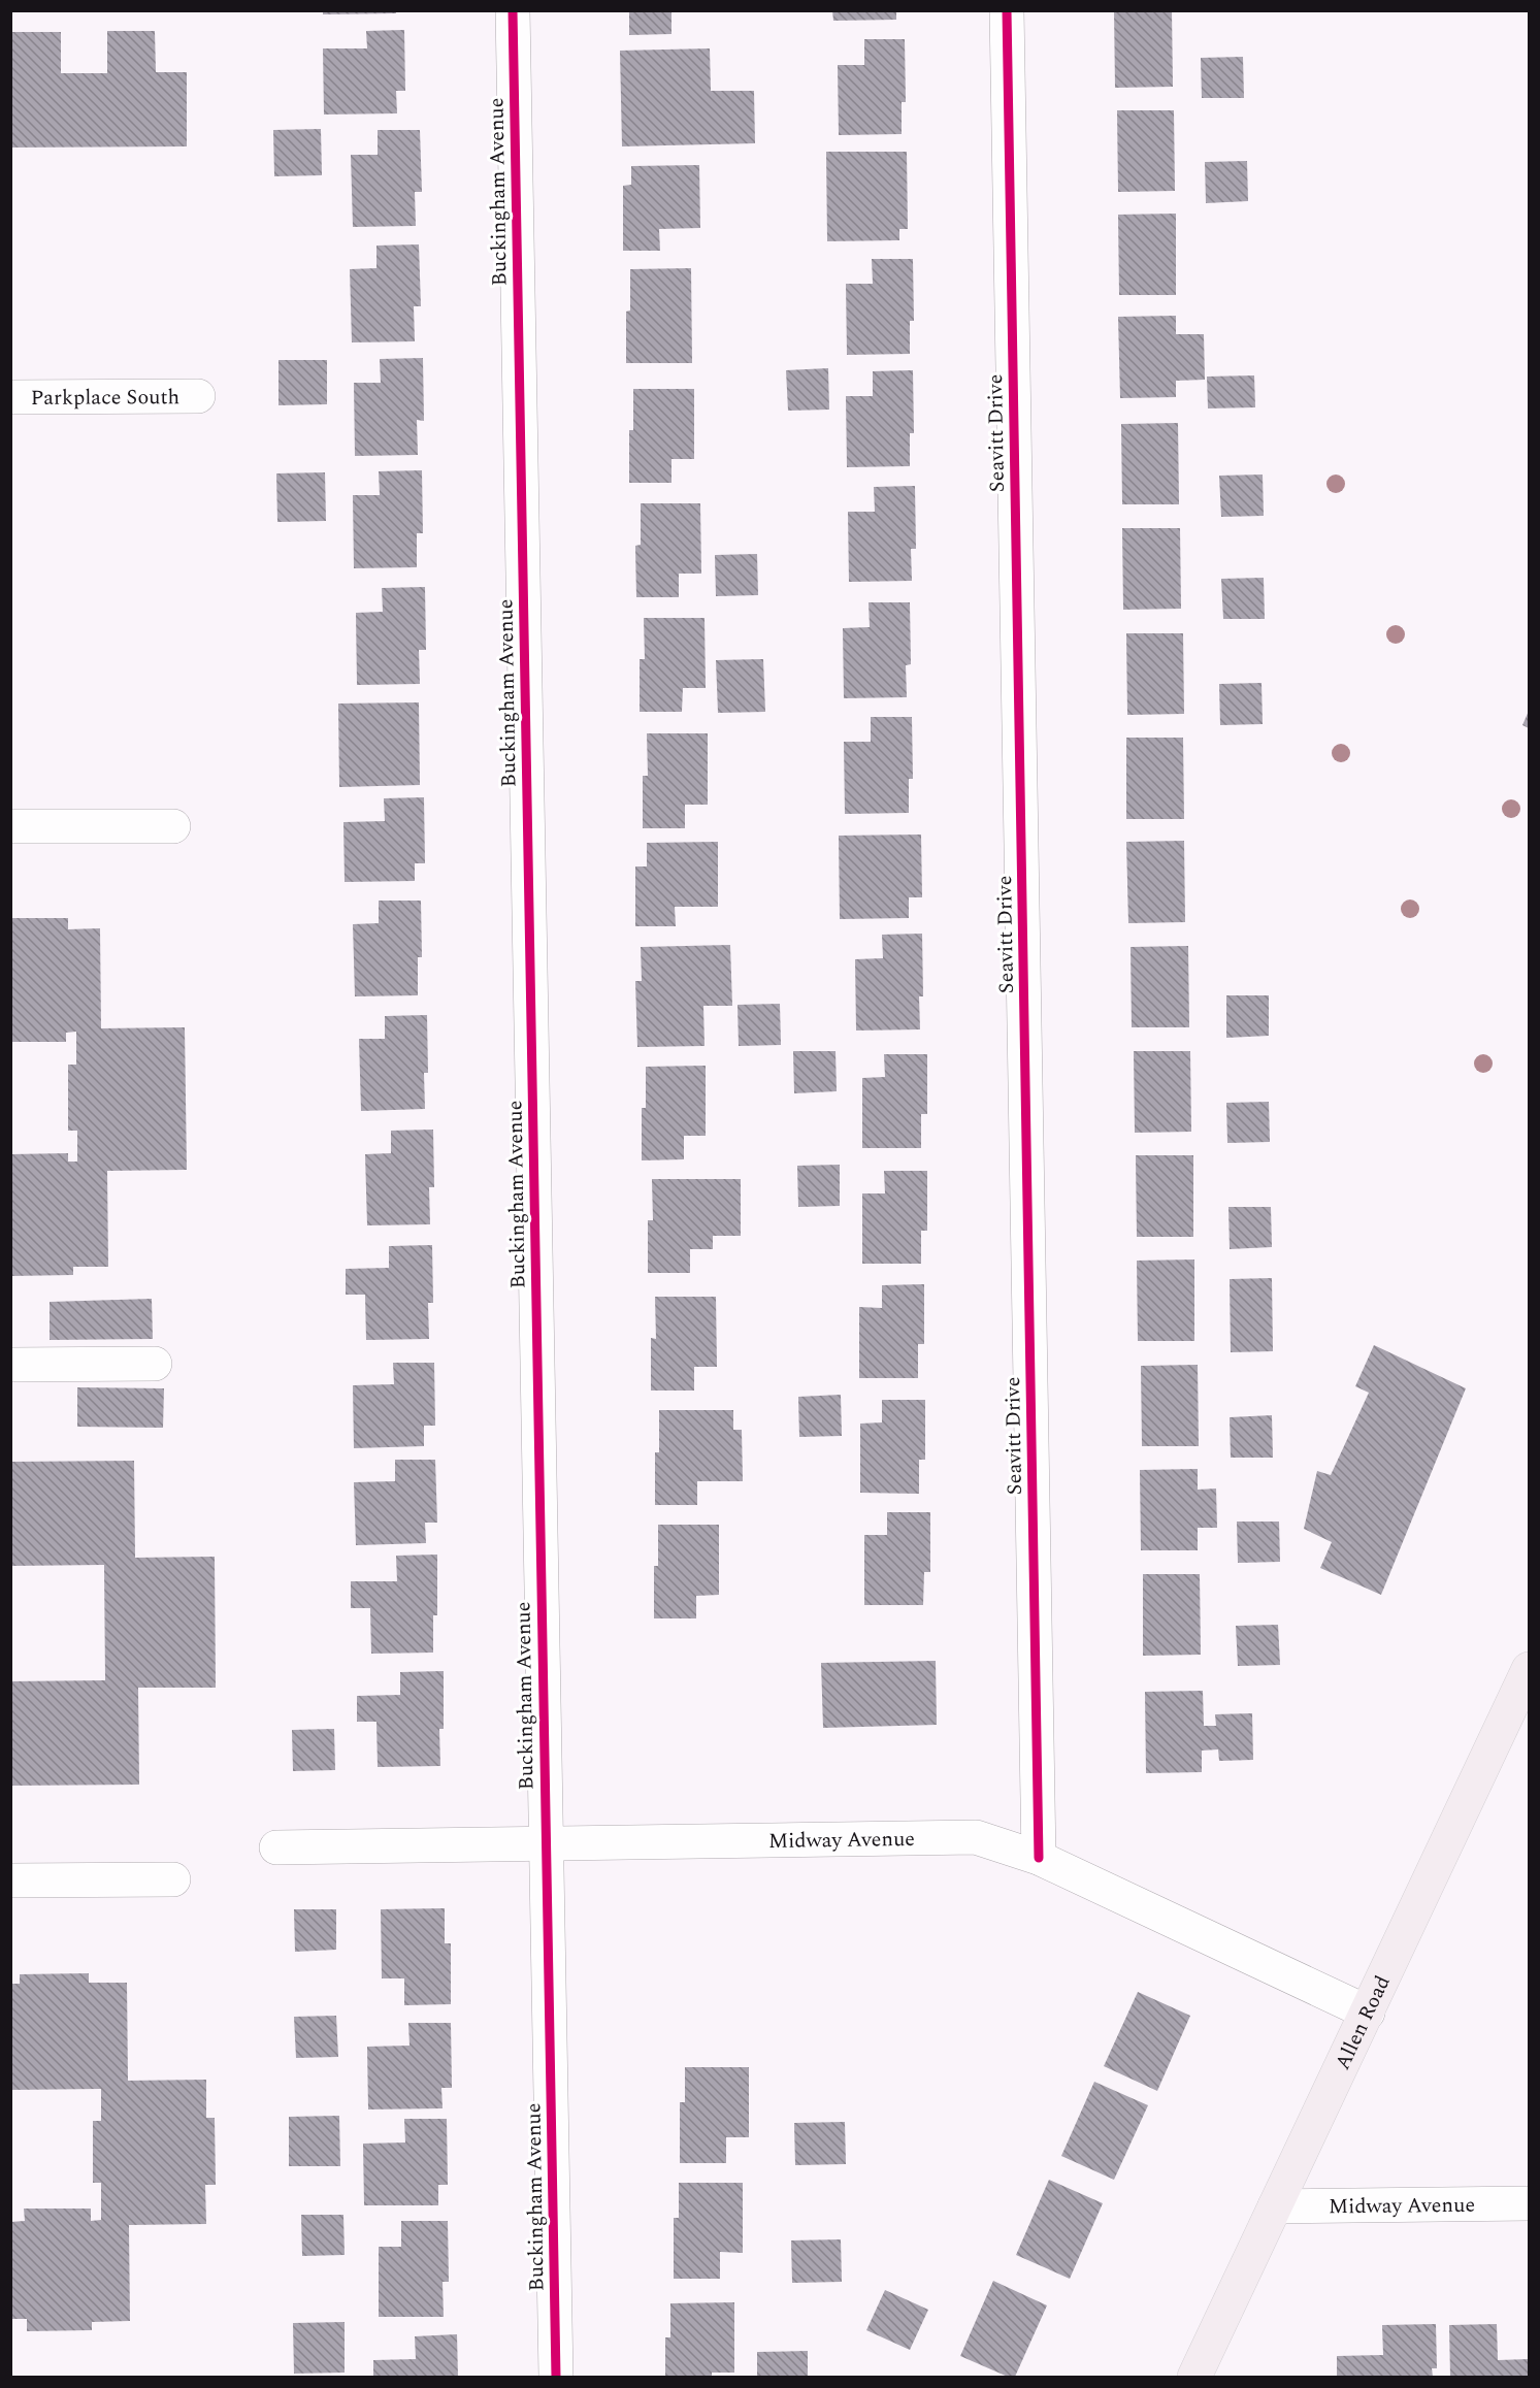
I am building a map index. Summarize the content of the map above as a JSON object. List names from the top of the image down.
{
  "streets": {
    "main road": ["Allen Road"],
    "street": [
      "Buckingham Avenue",
      "Parkplace South",
      "Seavitt Drive",
      "Midway Avenue"
    ]
  },
  "crossings": [
    ["Buckingham Avenue", "Midway Avenue"],
    ["Seavitt Drive", "Midway Avenue"],
    ["Midway Avenue", "Allen Road"]
  ]
}
